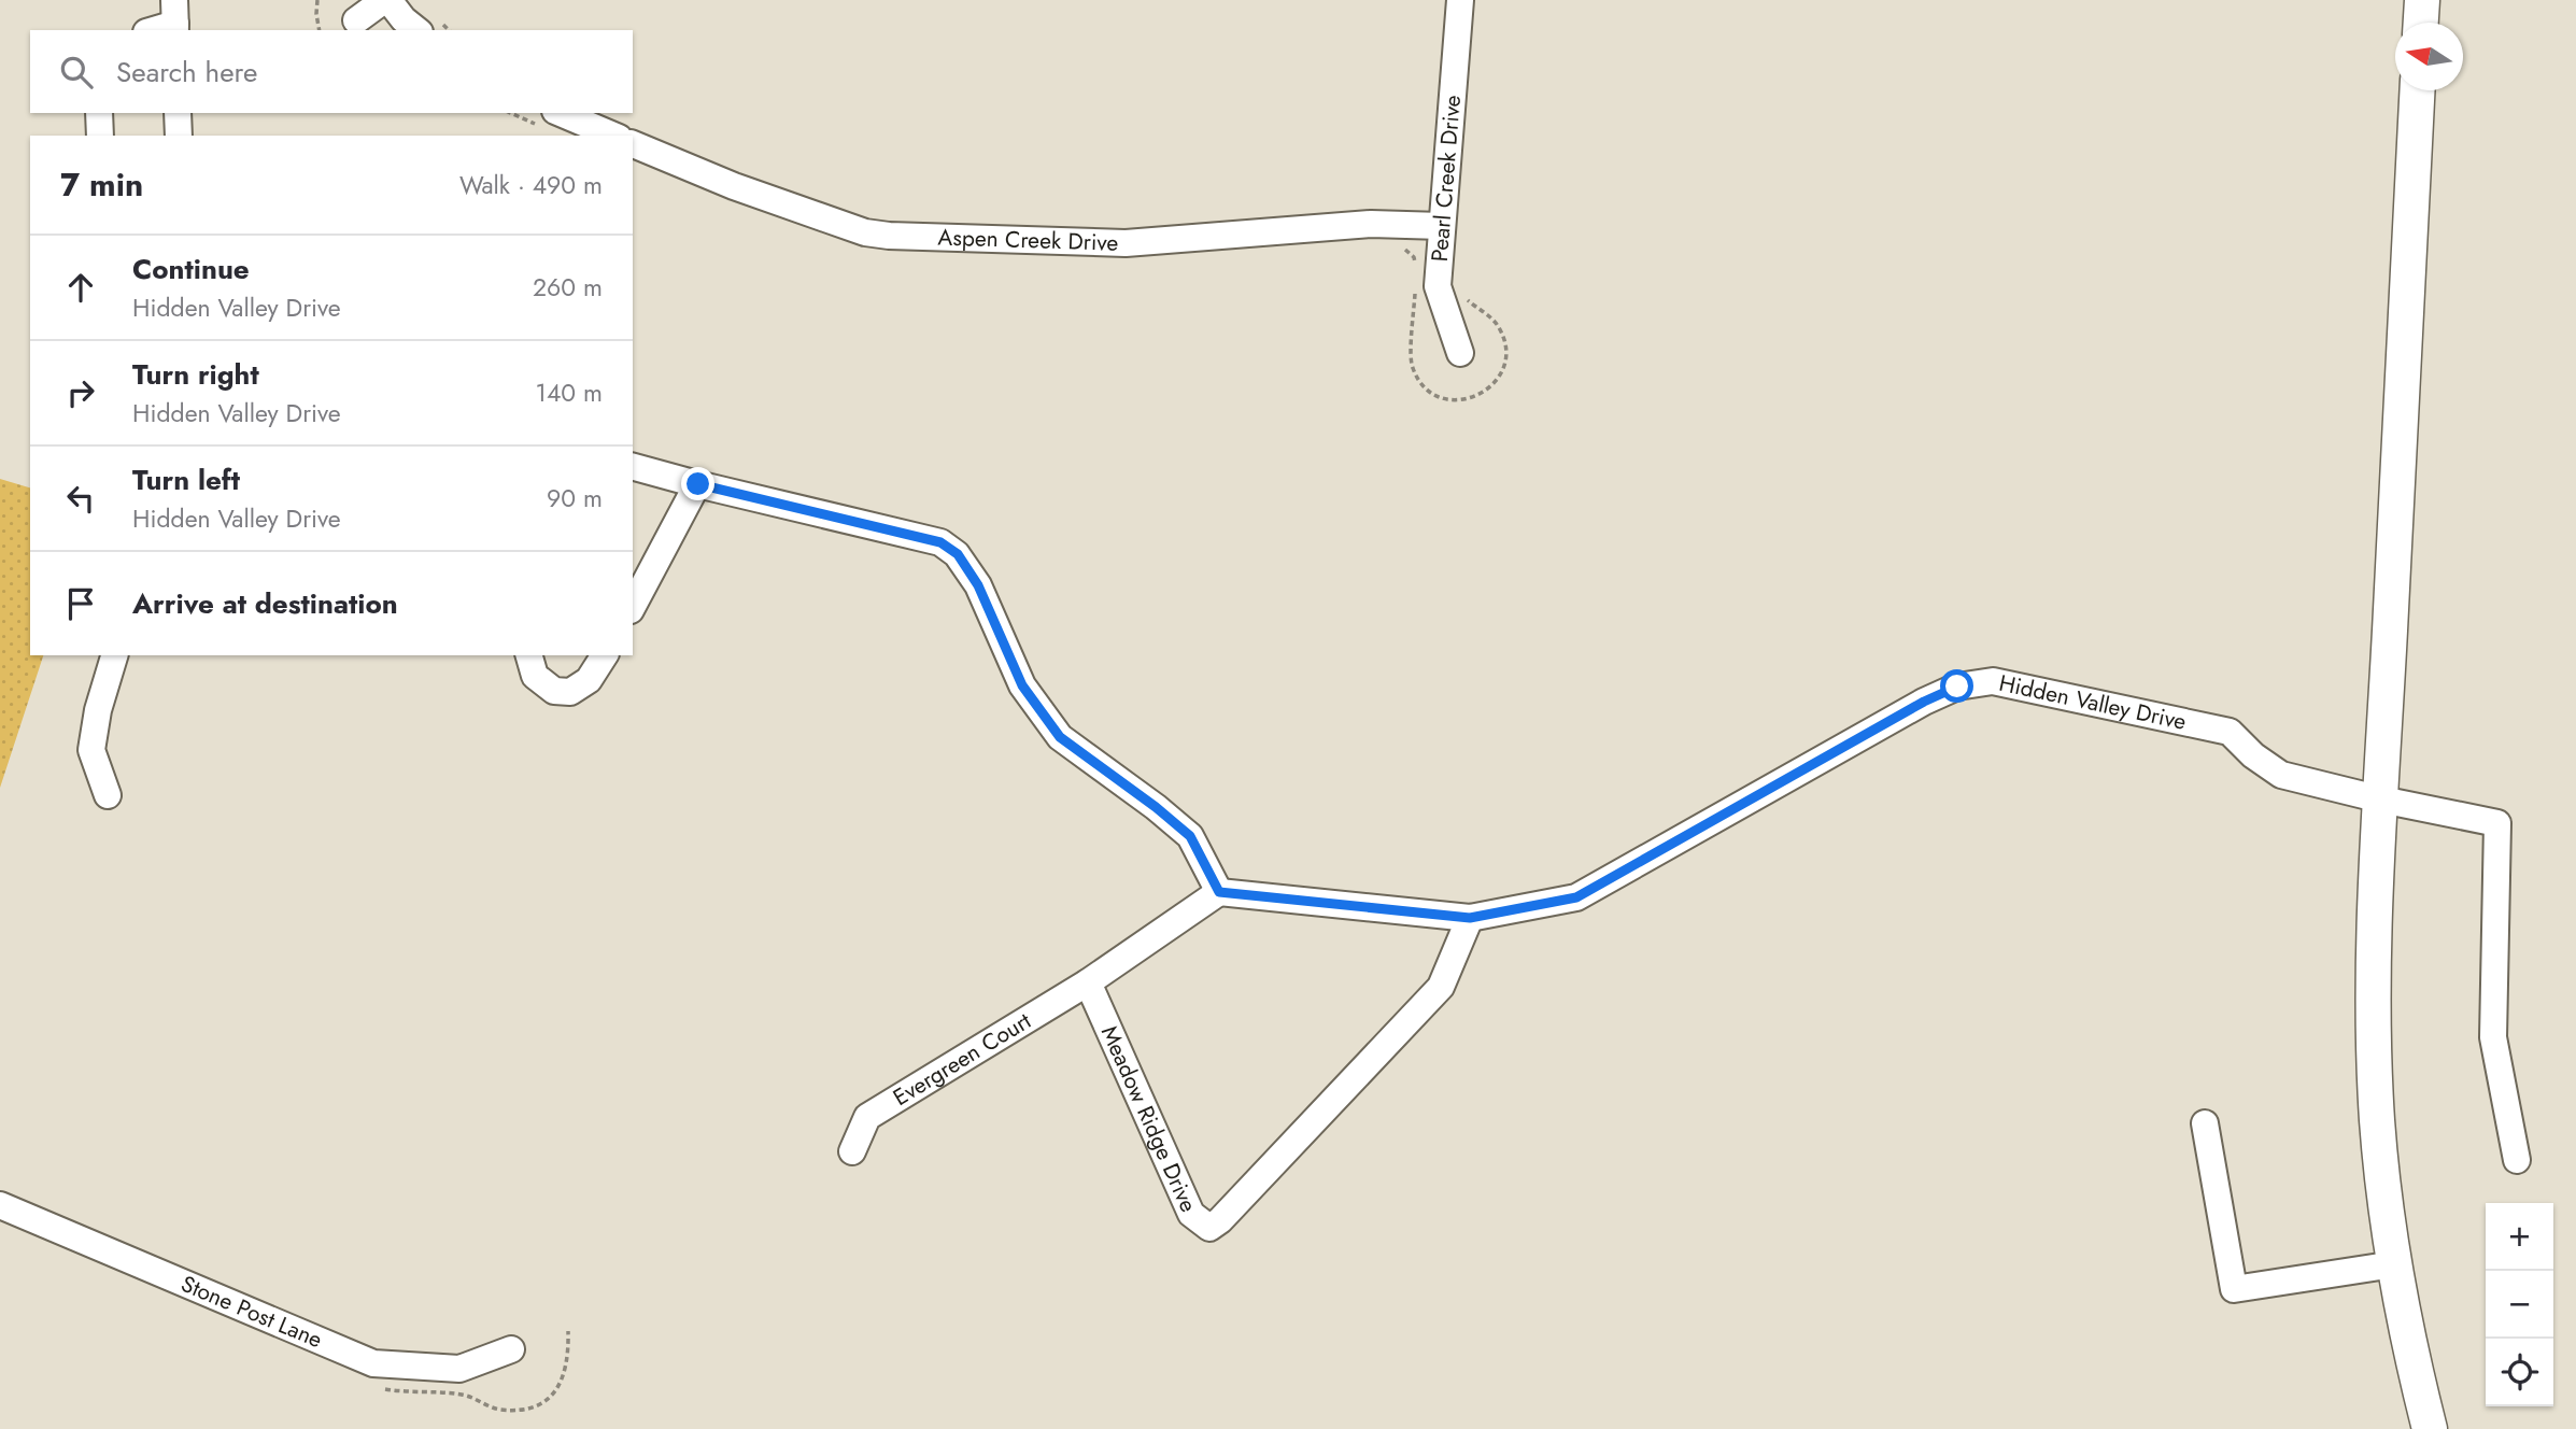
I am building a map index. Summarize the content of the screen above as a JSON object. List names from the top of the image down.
{
  "streets": {
    "street": [
      "Pearl Creek Drive",
      "Aspen Creek Drive",
      "Hidden Valley Drive",
      "Evergreen Court",
      "Meadow Ridge Drive",
      "Stone Post Lane"
    ]
  },
  "crossings": [
    ["Pearl Creek Drive", "Aspen Creek Drive"],
    ["Hidden Valley Drive", "Meadow Ridge Drive"],
    ["Evergreen Court", "Meadow Ridge Drive"]
  ],
  "north": "left",
  "page": {
    "search": "Search here",
    "heading": ["7 min", "Walk · 490 m"],
    "list": [
      ["Continue", "Hidden Valley Drive", "260 m"],
      ["Turn right", "Hidden Valley Drive", "140 m"],
      ["Turn left", "Hidden Valley Drive", "90 m"],
      "Arrive at destination"
    ],
    "map_buttons": ["+", "−"]
  }
}
